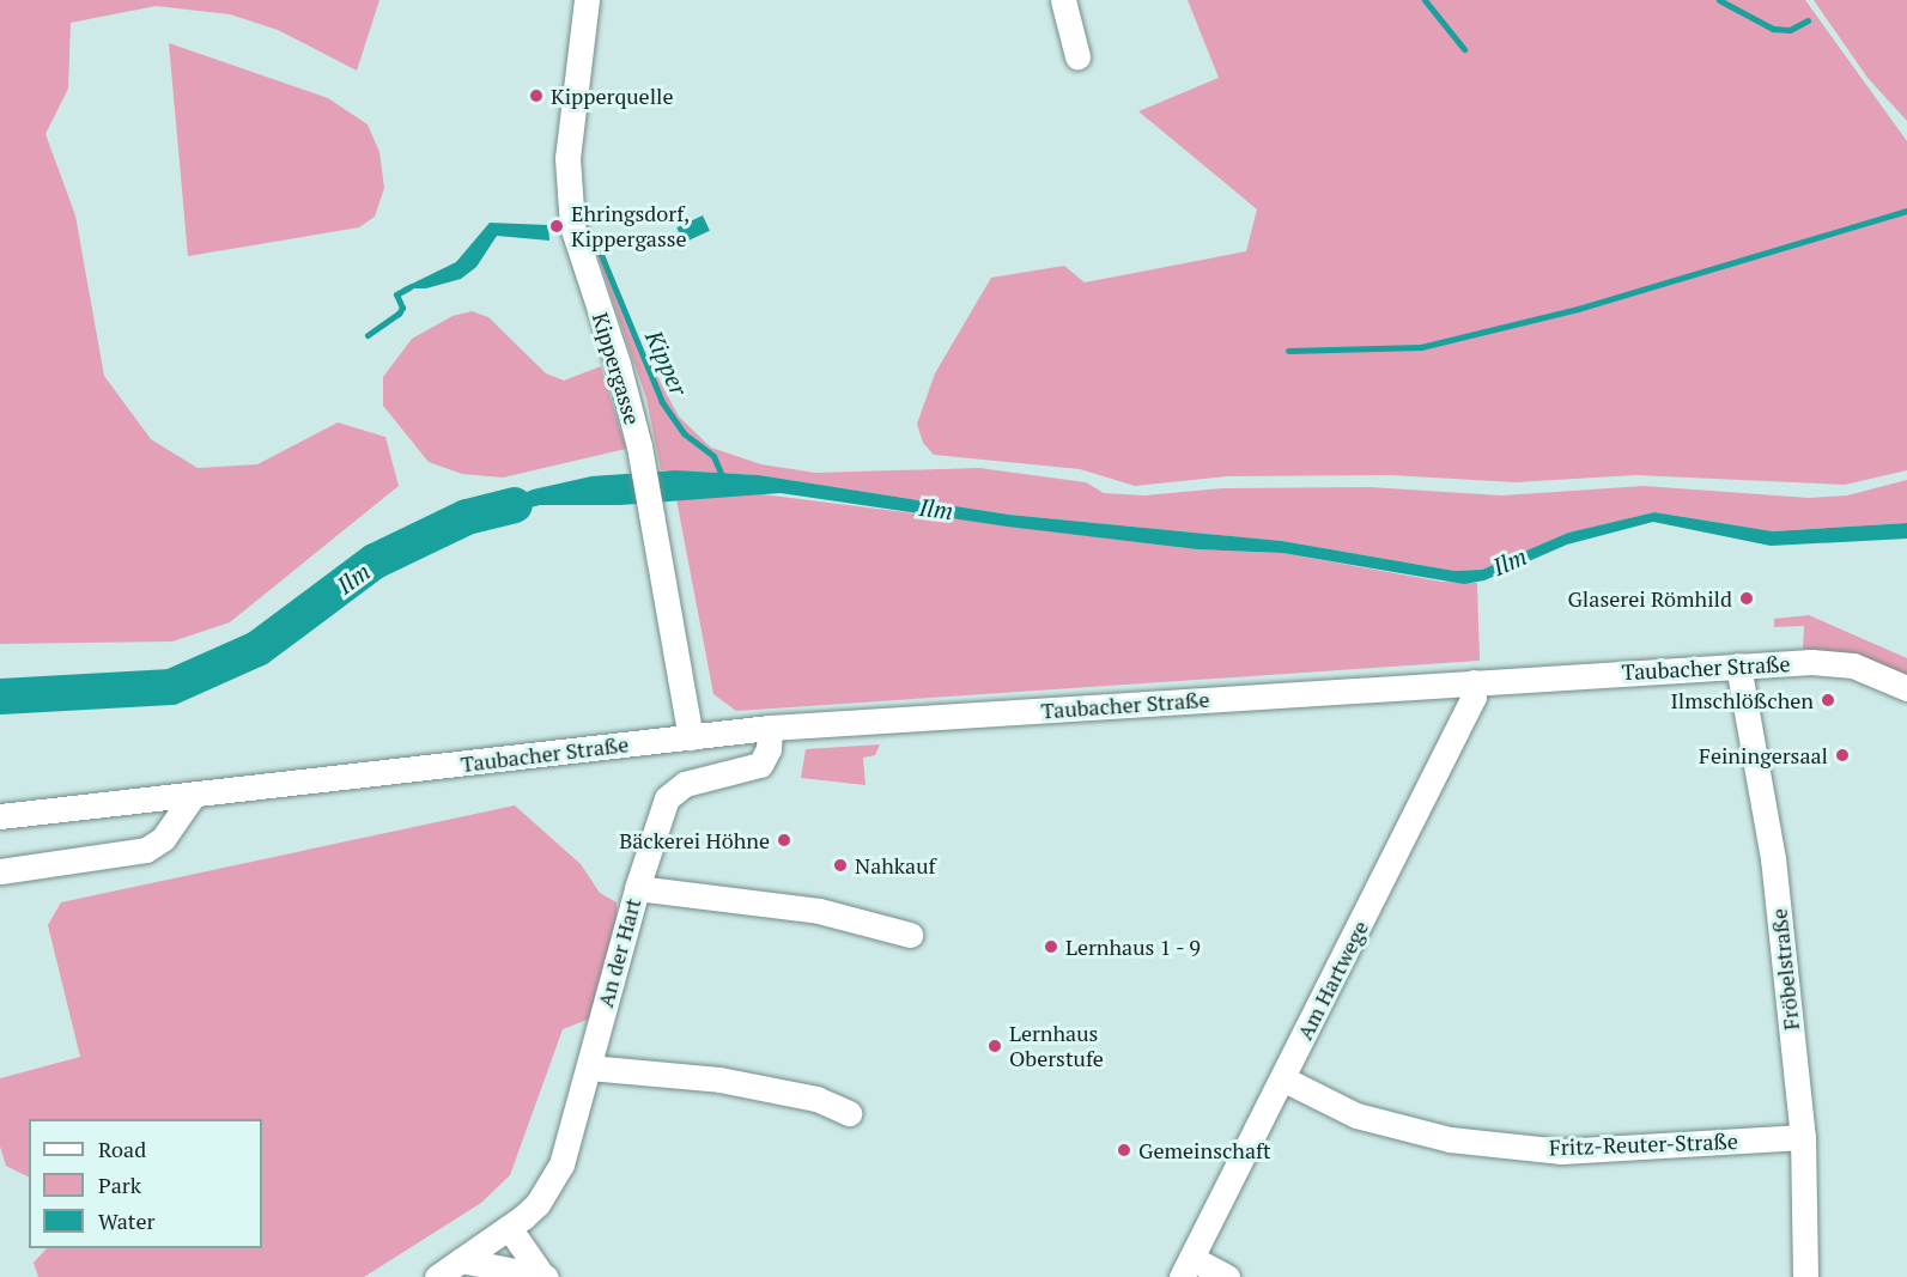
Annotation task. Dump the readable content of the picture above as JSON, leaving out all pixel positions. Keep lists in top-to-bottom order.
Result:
{
  "streets": {
    "street": [
      "Kippergasse",
      "Taubacher Straße",
      "An der Hart",
      "Fröbelstraße",
      "Am Hartwege",
      "Fritz-Reuter-Straße"
    ]
  },
  "crossings": [
    ["Kippergasse", "Taubacher Straße"],
    ["Taubacher Straße", "An der Hart"],
    ["Taubacher Straße", "Fröbelstraße"],
    ["Taubacher Straße", "Am Hartwege"],
    ["Fröbelstraße", "Fritz-Reuter-Straße"],
    ["Am Hartwege", "Fritz-Reuter-Straße"]
  ],
  "water": ["Kipper", "Ilm"],
  "places": [
    "Kipperquelle",
    "Ehringsdorf, Kippergasse",
    "Glaserei Römhild",
    "Ilmschlößchen",
    "Feiningersaal",
    "Bäckerei Höhne",
    "Nahkauf",
    "Lernhaus 1 - 9",
    "Lernhaus Oberstufe",
    "Gemeinschaft"
  ],
  "legend": ["Road", "Park", "Water"]
}
